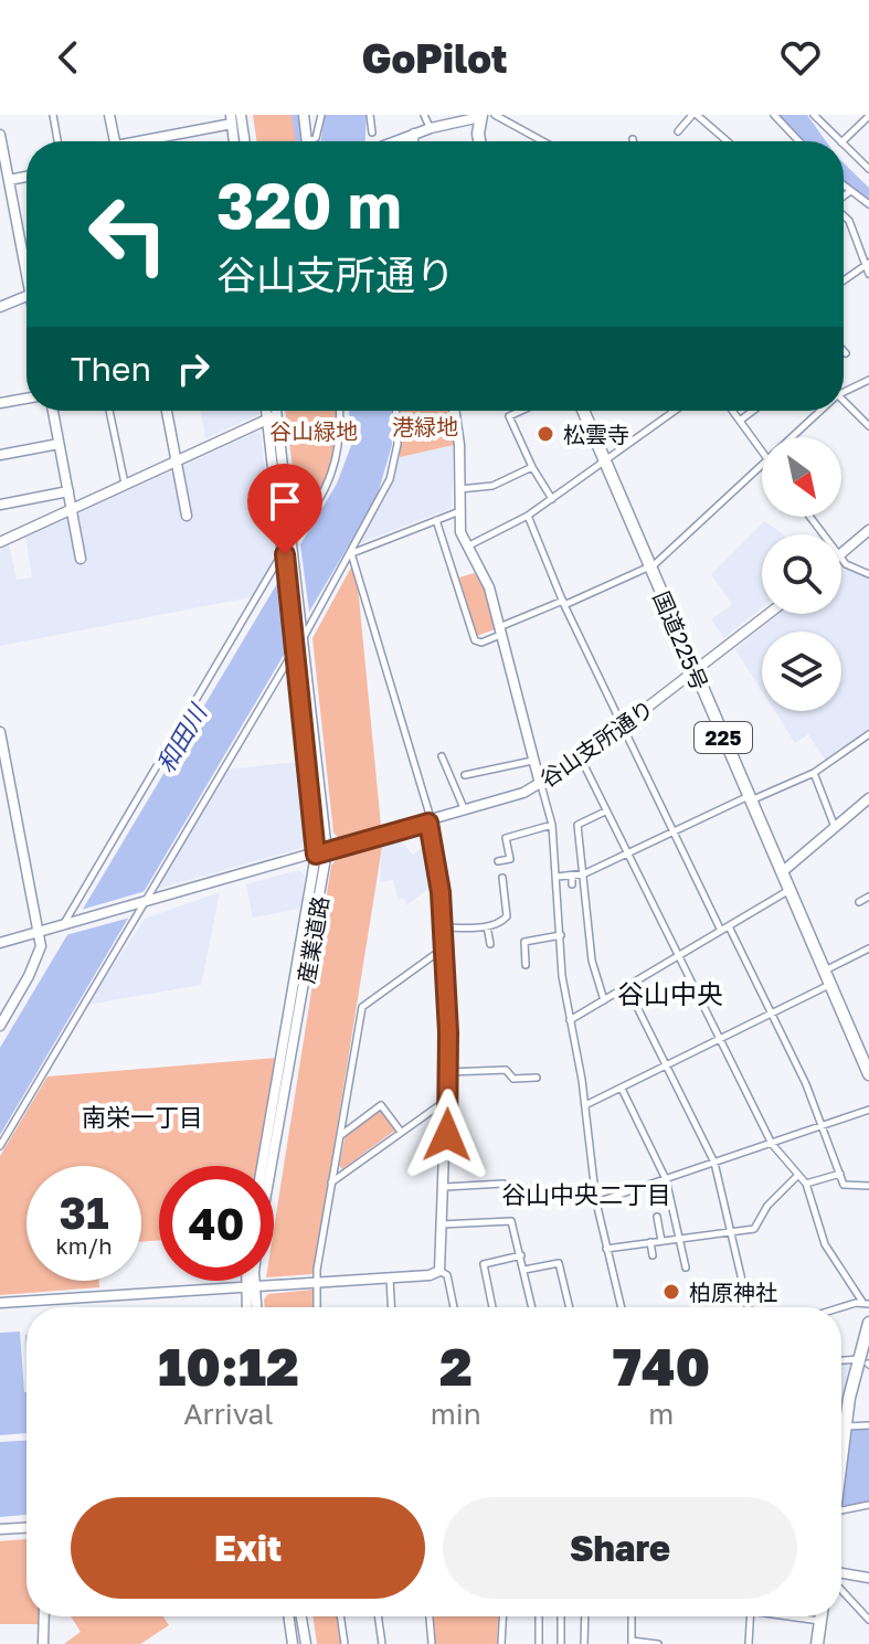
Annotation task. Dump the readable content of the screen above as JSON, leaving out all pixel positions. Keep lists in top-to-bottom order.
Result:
{
  "streets": {
    "highway": ["国道225号", "225"],
    "street": ["谷山支所通り", "産業道路"]
  },
  "crossings": [
    ["国道225号", "谷山支所通り"],
    ["谷山支所通り", "産業道路"]
  ],
  "districts": ["谷山中央", "南栄一丁目", "谷山中央二丁目"],
  "water": ["和田川"],
  "parks": ["港緑地", "谷山緑地"],
  "places": ["松雲寺", "柏原神社"],
  "north": "bottom right",
  "page": {
    "header": "GoPilot",
    "turn": ["320 m", "谷山支所通り"],
    "then": "Then",
    "speed": "31 km/h",
    "limit": "40",
    "eta": [
      "10:12",
      "Arrival",
      "2",
      "min",
      "740",
      "m"
    ],
    "buttons": ["Exit", "Share"]
  }
}
